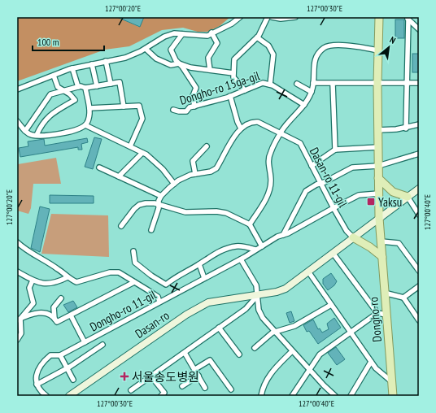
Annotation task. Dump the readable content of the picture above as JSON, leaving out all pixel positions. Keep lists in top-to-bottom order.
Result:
{
  "streets": {
    "main road": ["Dongho-ro", "Dasan-ro"],
    "street": ["Dongho-ro 15ga-gil", "Dasan-ro 11-gil", "Dongho-ro 11-gil"]
  },
  "crossings": [
    ["Dasan-ro 11-gil", "Dongho-ro 11-gil"],
    ["Dasan-ro 11-gil", "Dasan-ro"],
    ["Dongho-ro 11-gil", "Dongho-ro"],
    ["Dongho-ro", "Dasan-ro"]
  ],
  "places": {
    "transit": ["Yaksu"],
    "health": ["서울송도병원"]
  },
  "scale_bar": "100 m",
  "north": "top right",
  "coordinates": ["127°00'20\"E", "127°00'30\"E", "127°00'40\"E"]
}
